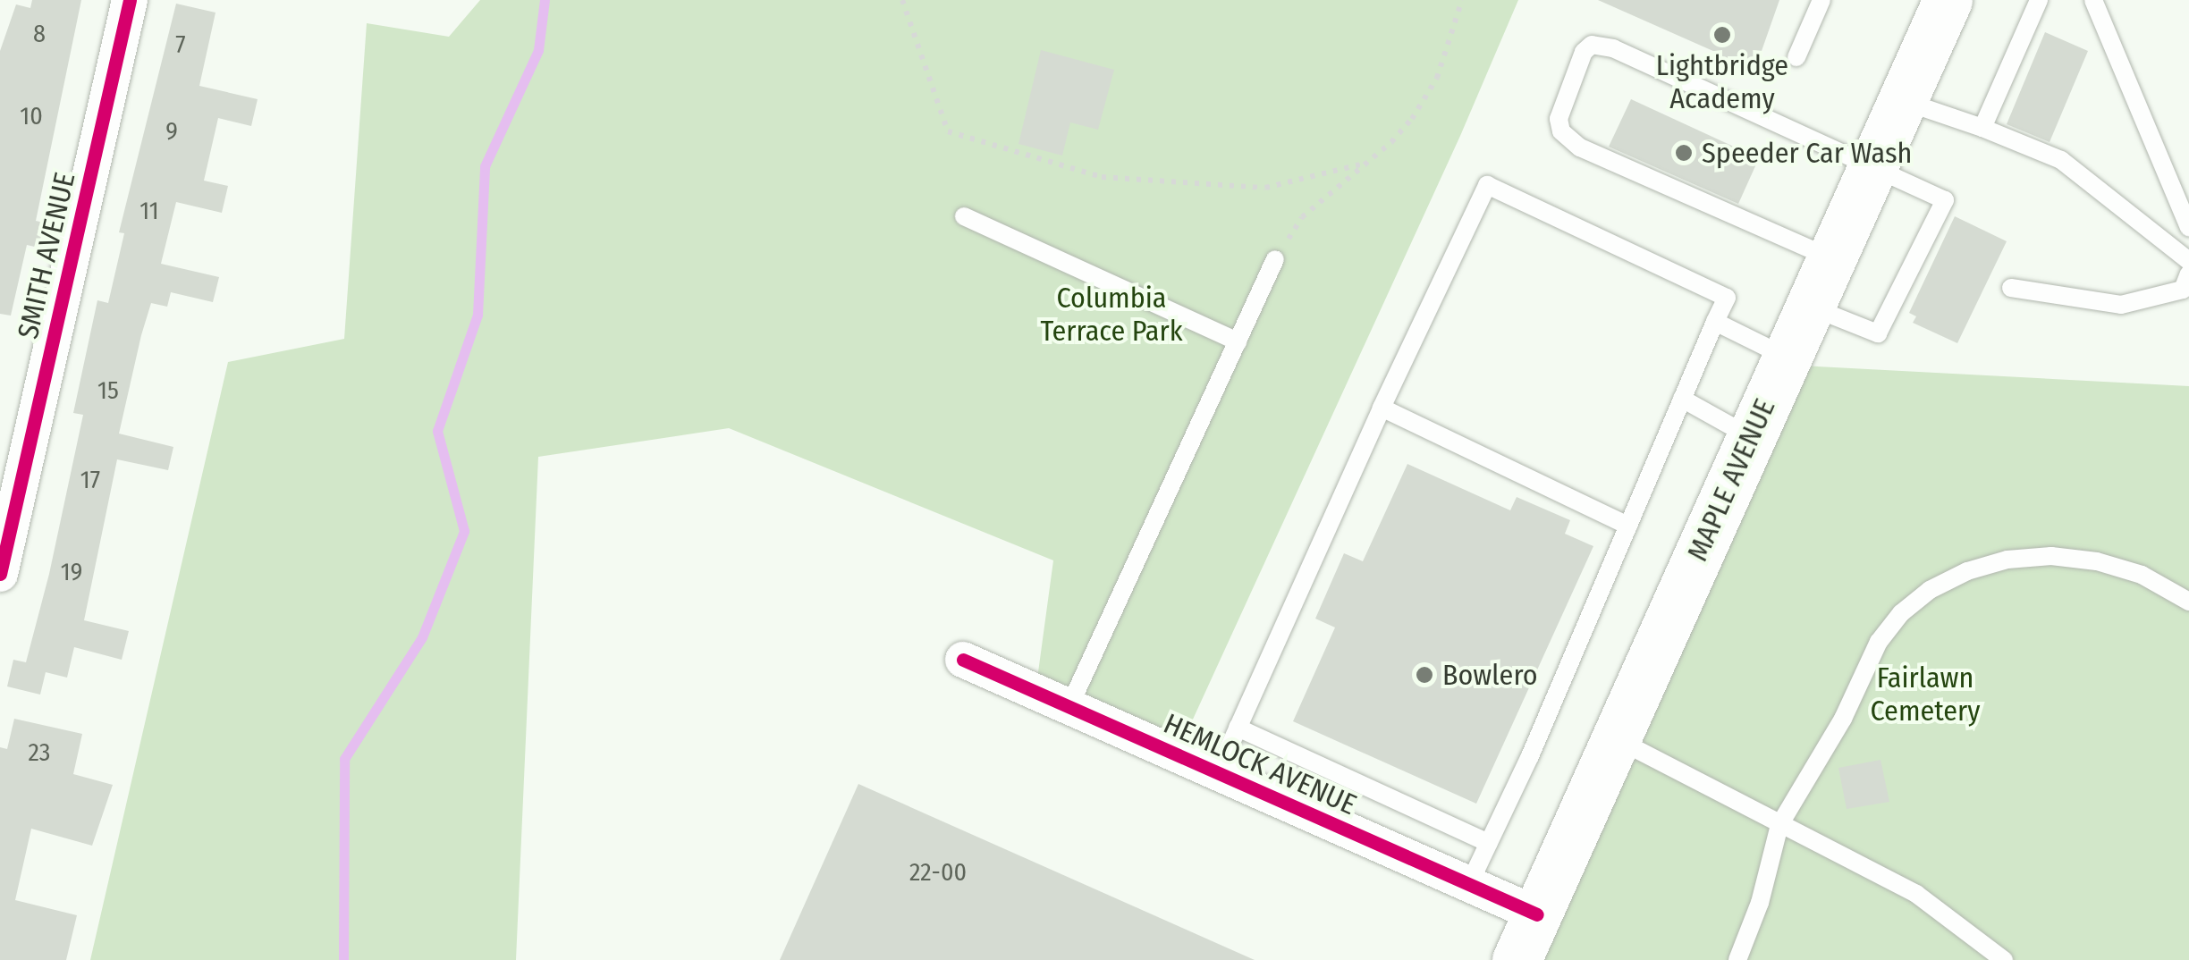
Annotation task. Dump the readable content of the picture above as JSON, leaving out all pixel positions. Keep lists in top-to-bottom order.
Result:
{
  "streets": {
    "main road": ["MAPLE AVENUE"],
    "street": ["SMITH AVENUE", "HEMLOCK AVENUE"]
  },
  "crossings": [
    ["MAPLE AVENUE", "HEMLOCK AVENUE"]
  ],
  "parks": ["Columbia Terrace Park", "Fairlawn Cemetery"],
  "places": ["Lightbridge Academy", "Speeder Car Wash", "Bowlero"],
  "house_numbers": [
    "8",
    "7",
    "10",
    "9",
    "11",
    "15",
    "17",
    "19",
    "23",
    "22-00"
  ]
}
